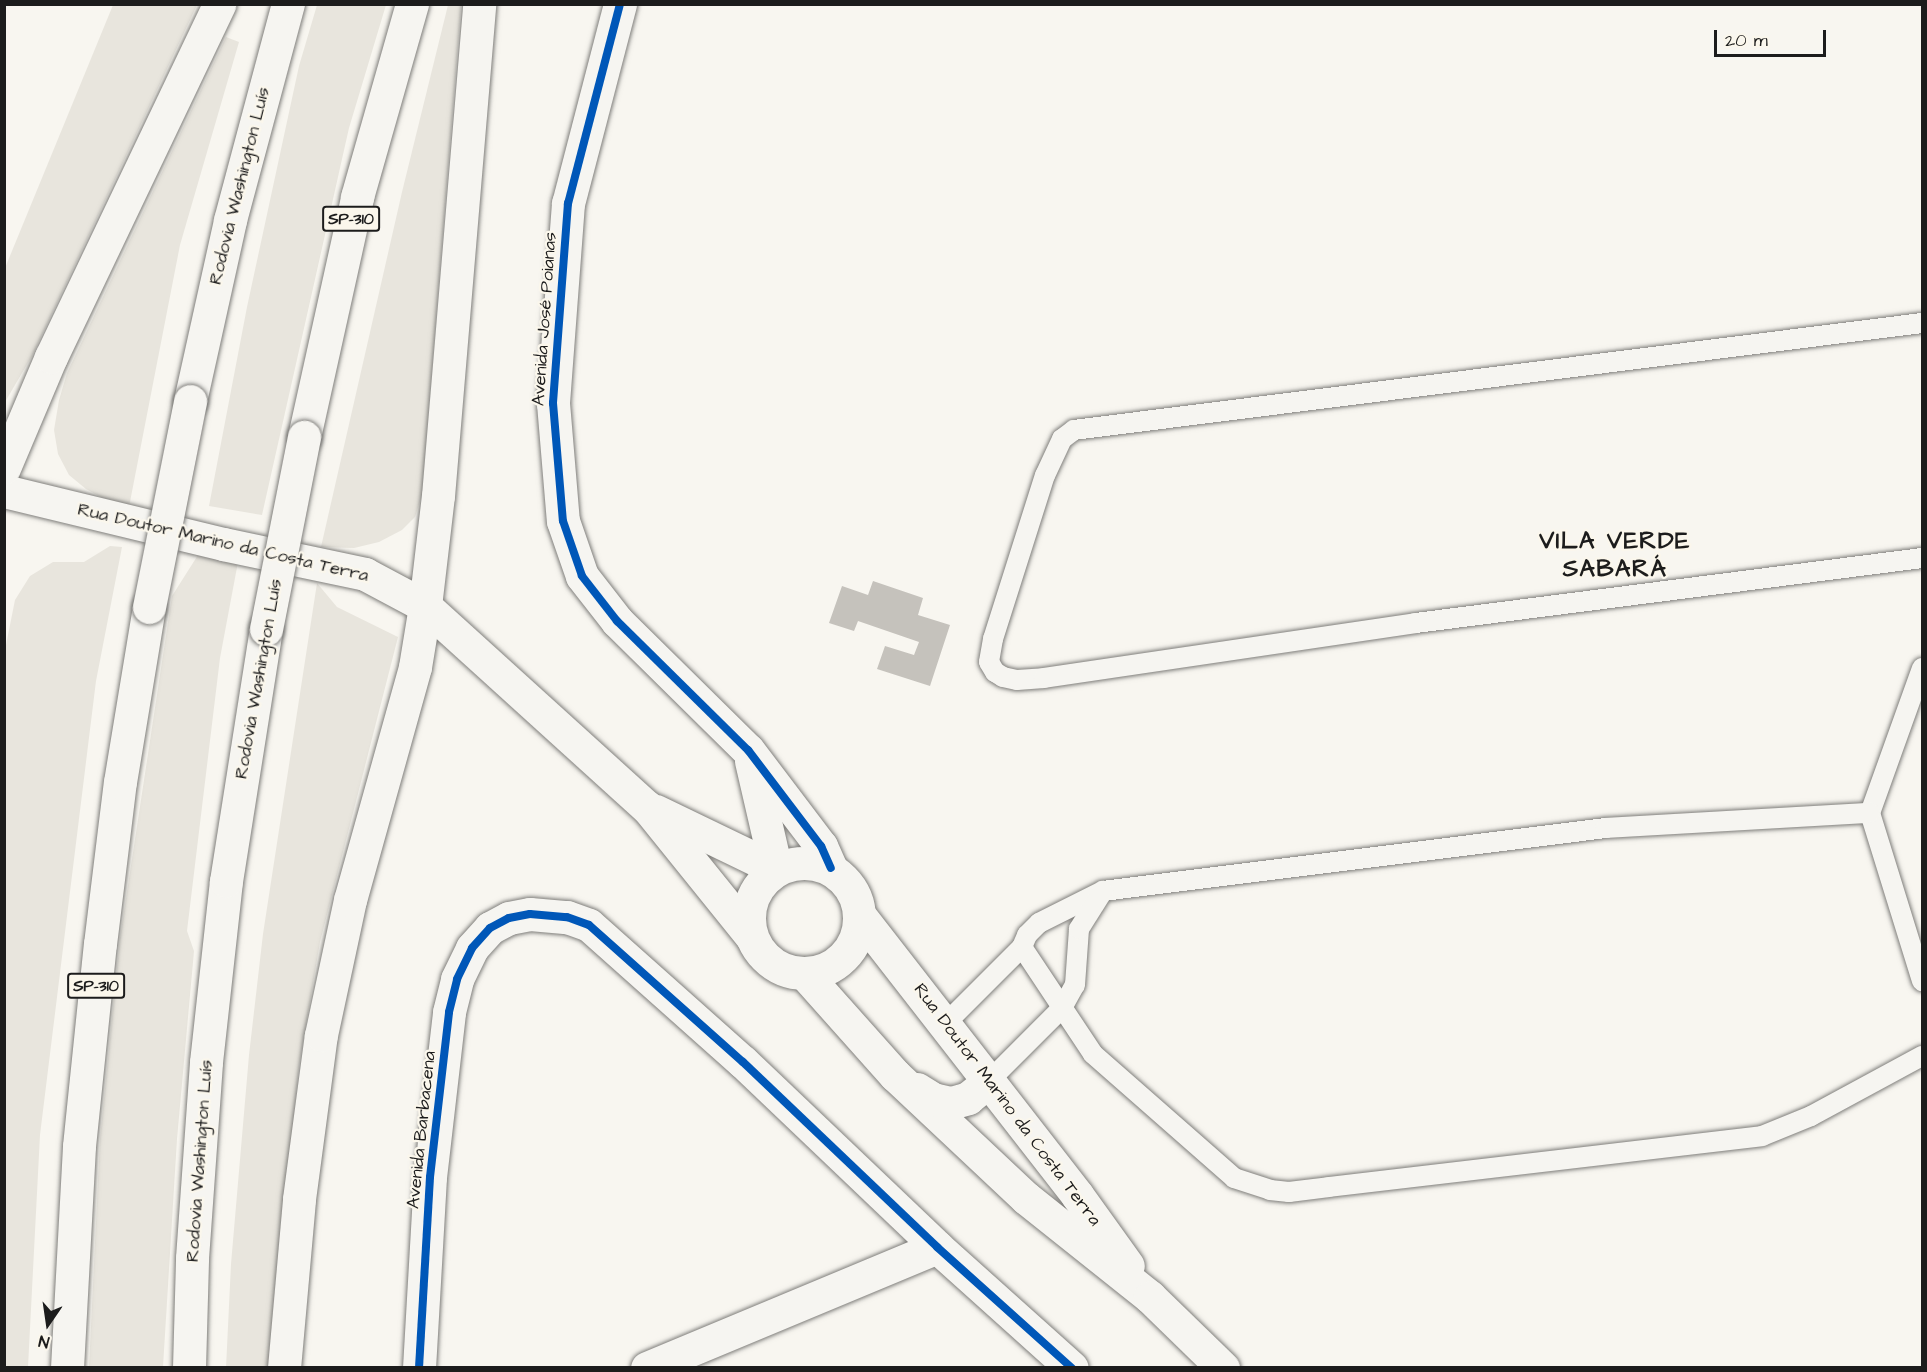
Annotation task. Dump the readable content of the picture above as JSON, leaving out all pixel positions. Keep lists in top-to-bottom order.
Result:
{
  "streets": {
    "main road": [
      "Rodovia Washington Luís",
      "SP-310",
      "Avenida José Poianas",
      "Rua Doutor Marino da Costa Terra",
      "Avenida Barbacena"
    ]
  },
  "crossings": [
    ["Avenida José Poianas", "Rua Doutor Marino da Costa Terra"]
  ],
  "districts": ["VILA VERDE SABARÁ"],
  "scale_bar": "20 m",
  "north": "bottom"
}
